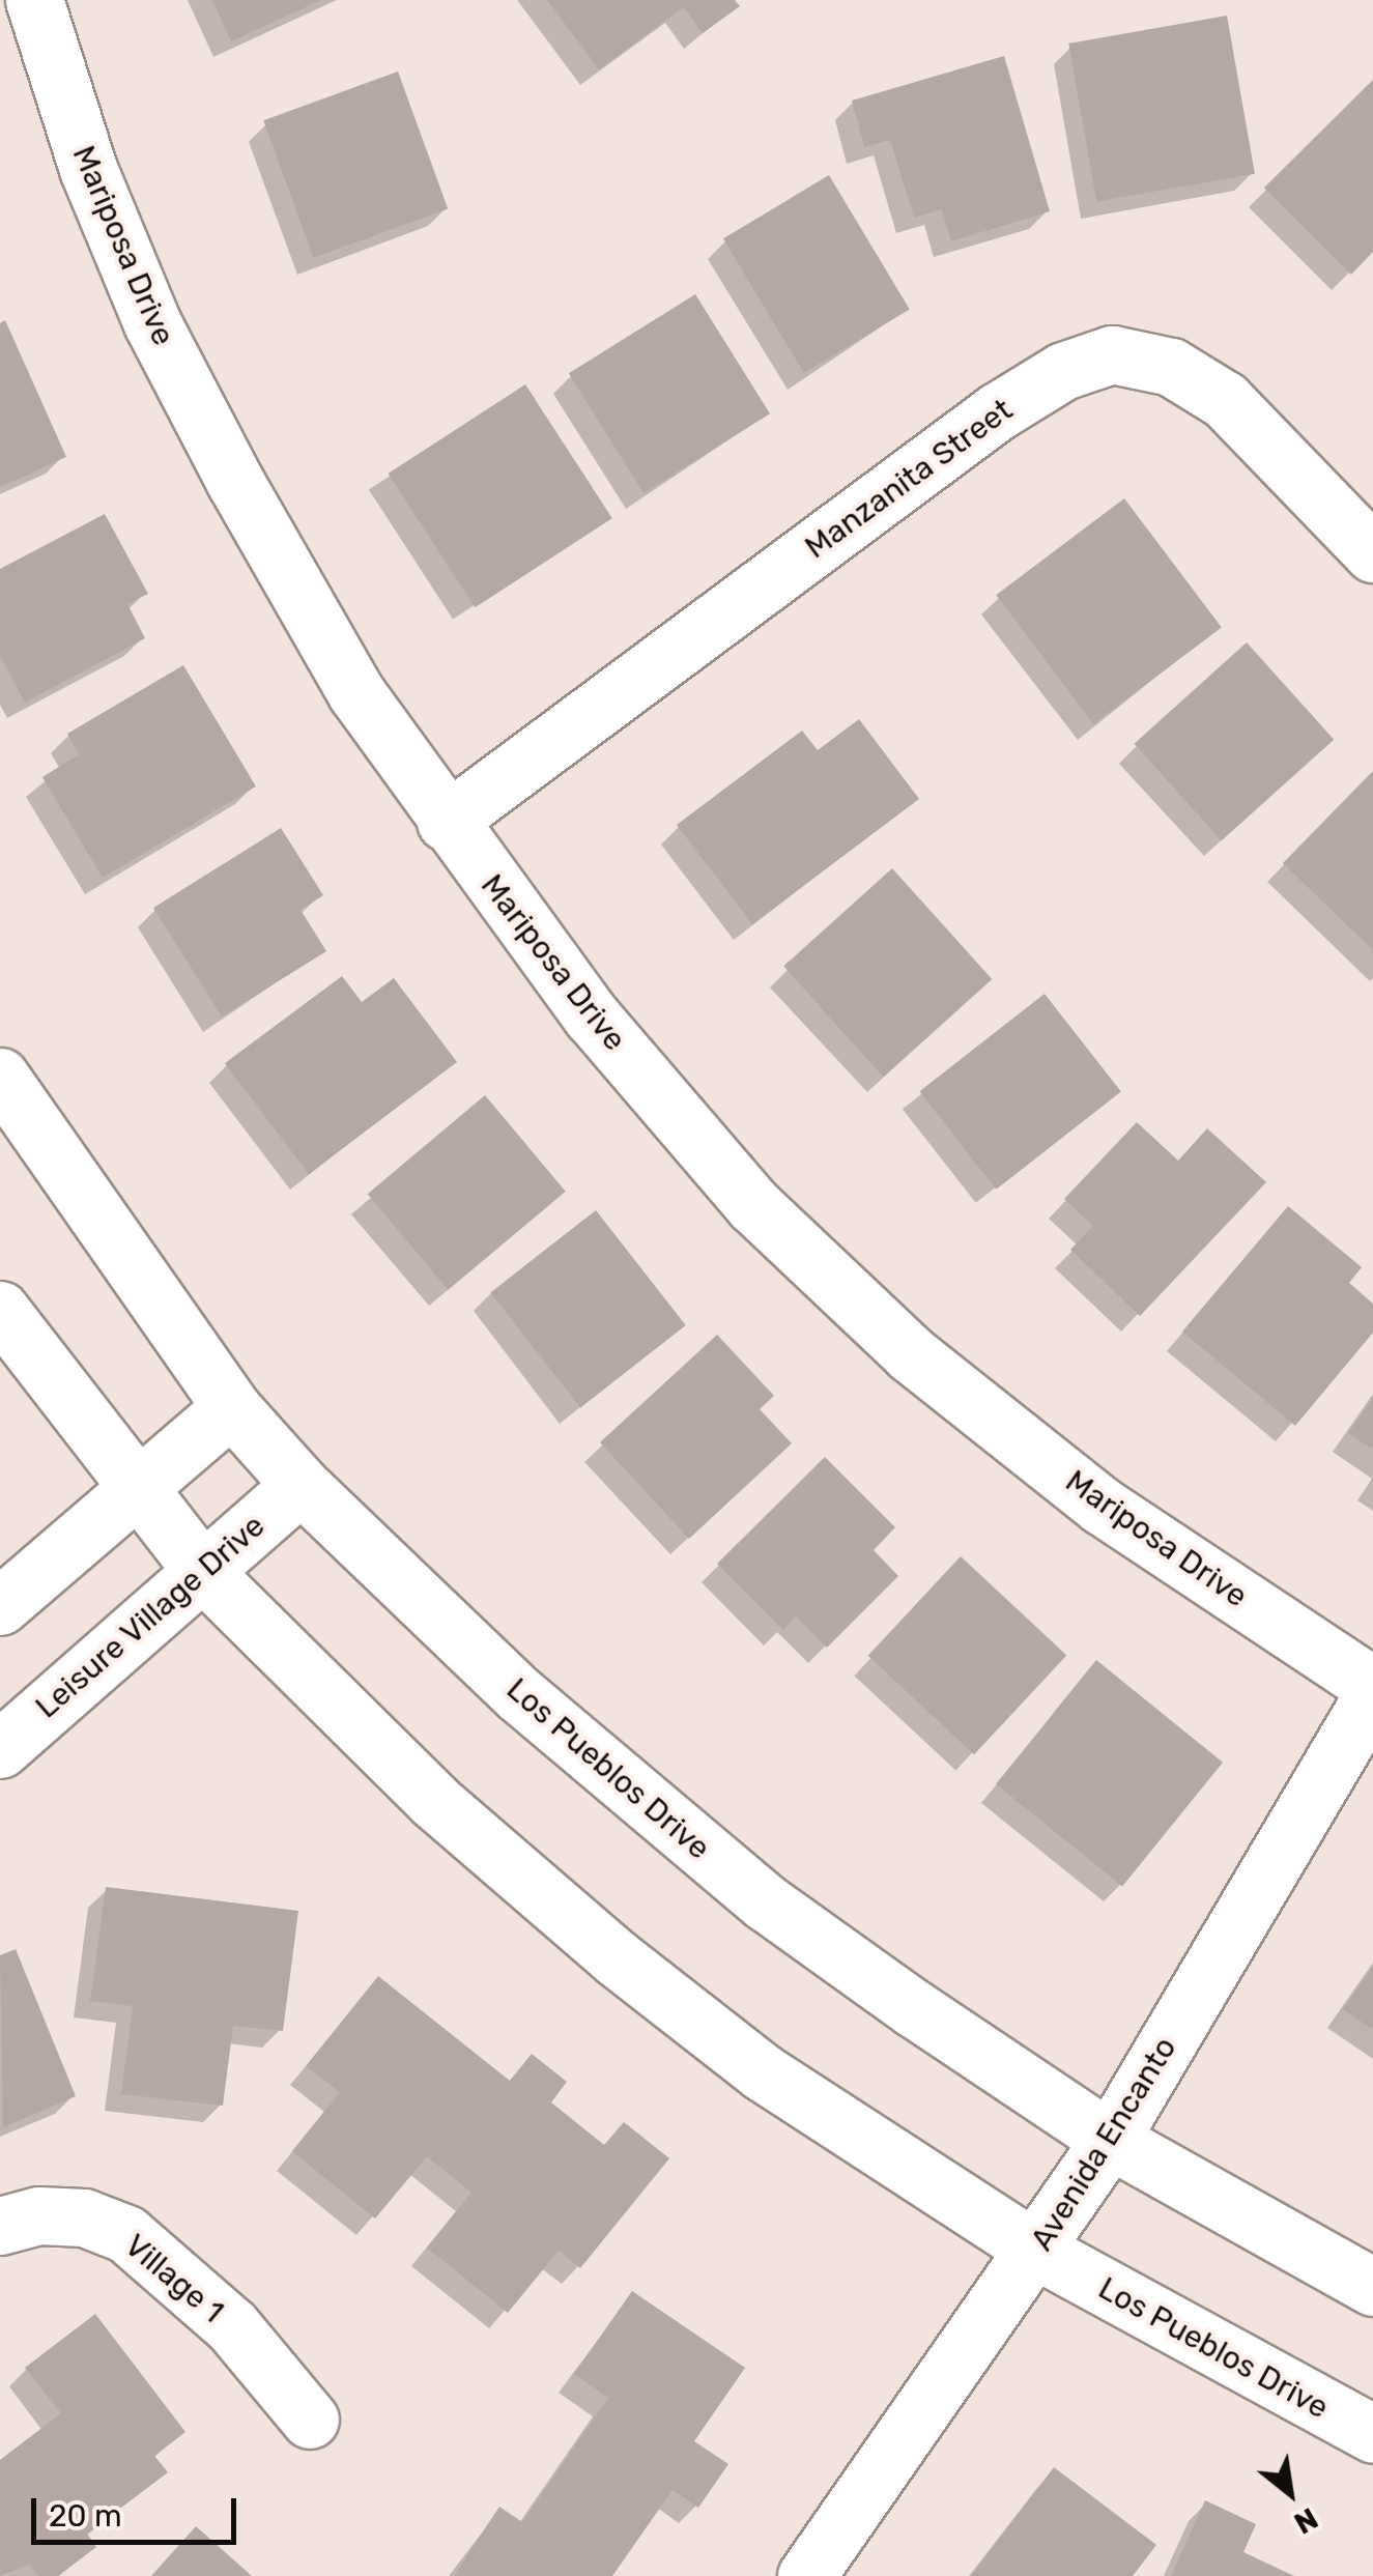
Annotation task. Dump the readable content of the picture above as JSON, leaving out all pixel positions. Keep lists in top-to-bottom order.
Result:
{
  "streets": {
    "street": [
      "Mariposa Drive",
      "Manzanita Street",
      "Leisure Village Drive",
      "Los Pueblos Drive",
      "Avenida Encanto",
      "Village 1"
    ]
  },
  "crossings": [
    ["Mariposa Drive", "Manzanita Street"],
    ["Leisure Village Drive", "Los Pueblos Drive"],
    ["Los Pueblos Drive", "Avenida Encanto"]
  ],
  "scale_bar": "20 m",
  "north": "bottom right"
}
